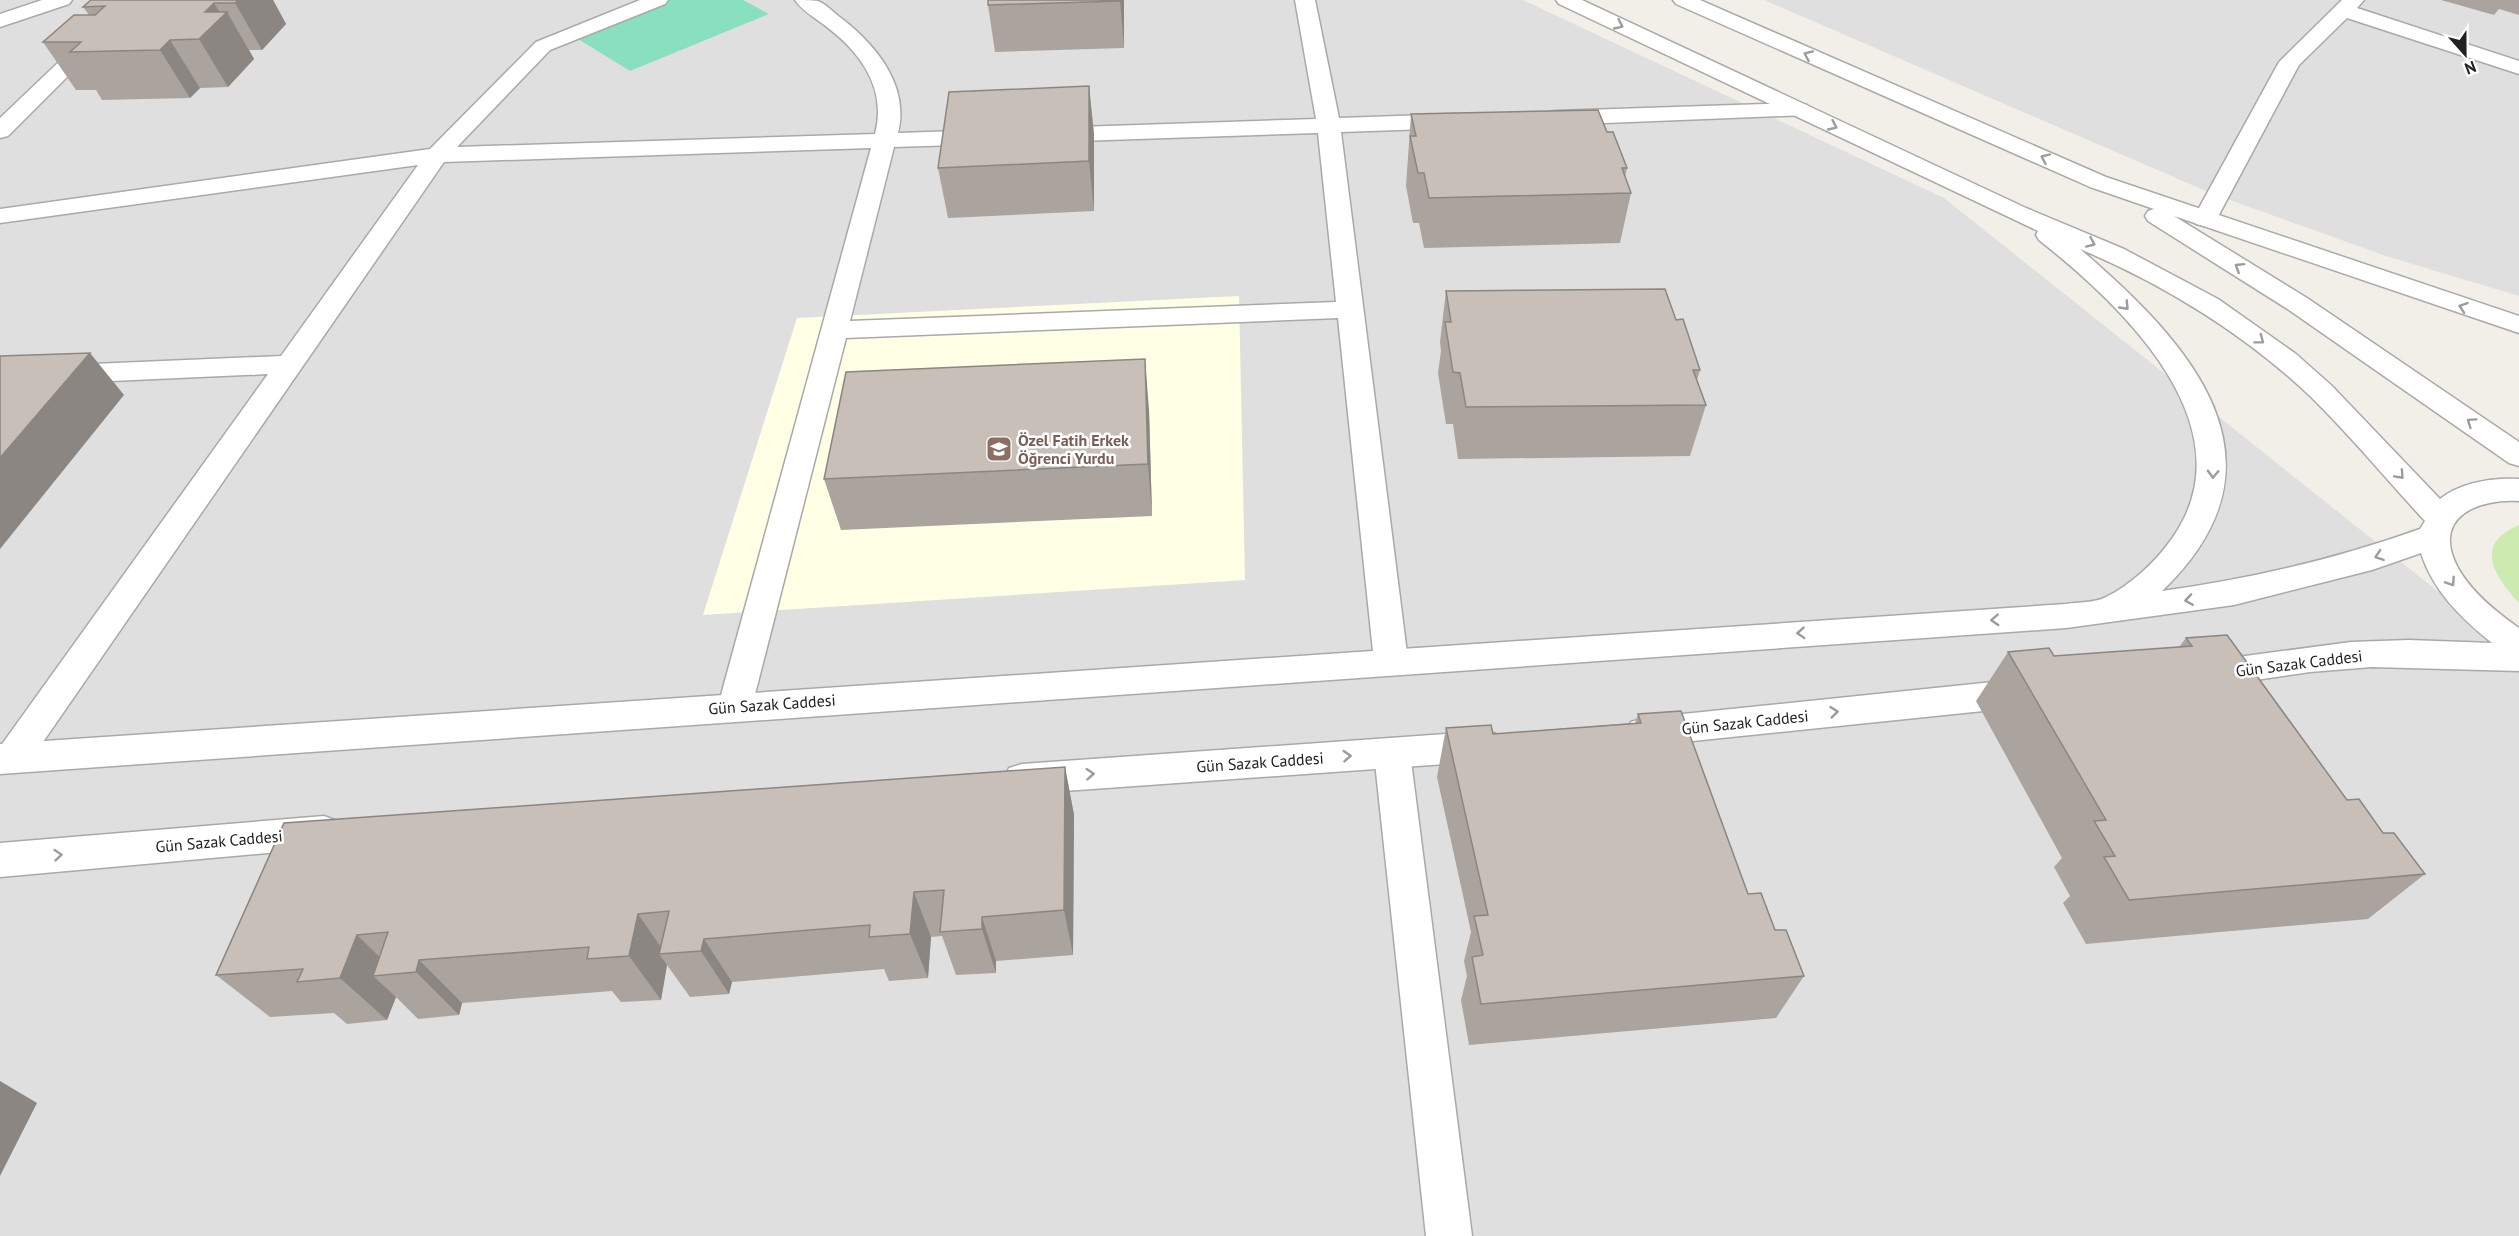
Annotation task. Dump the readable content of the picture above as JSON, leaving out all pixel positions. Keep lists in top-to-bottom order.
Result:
{
  "streets": {
    "street": ["Gün Sazak Caddesi"]
  },
  "places": {
    "school or university": ["Özel Fatih Erkek Öğrenci Yurdu"]
  },
  "north": "bottom"
}
